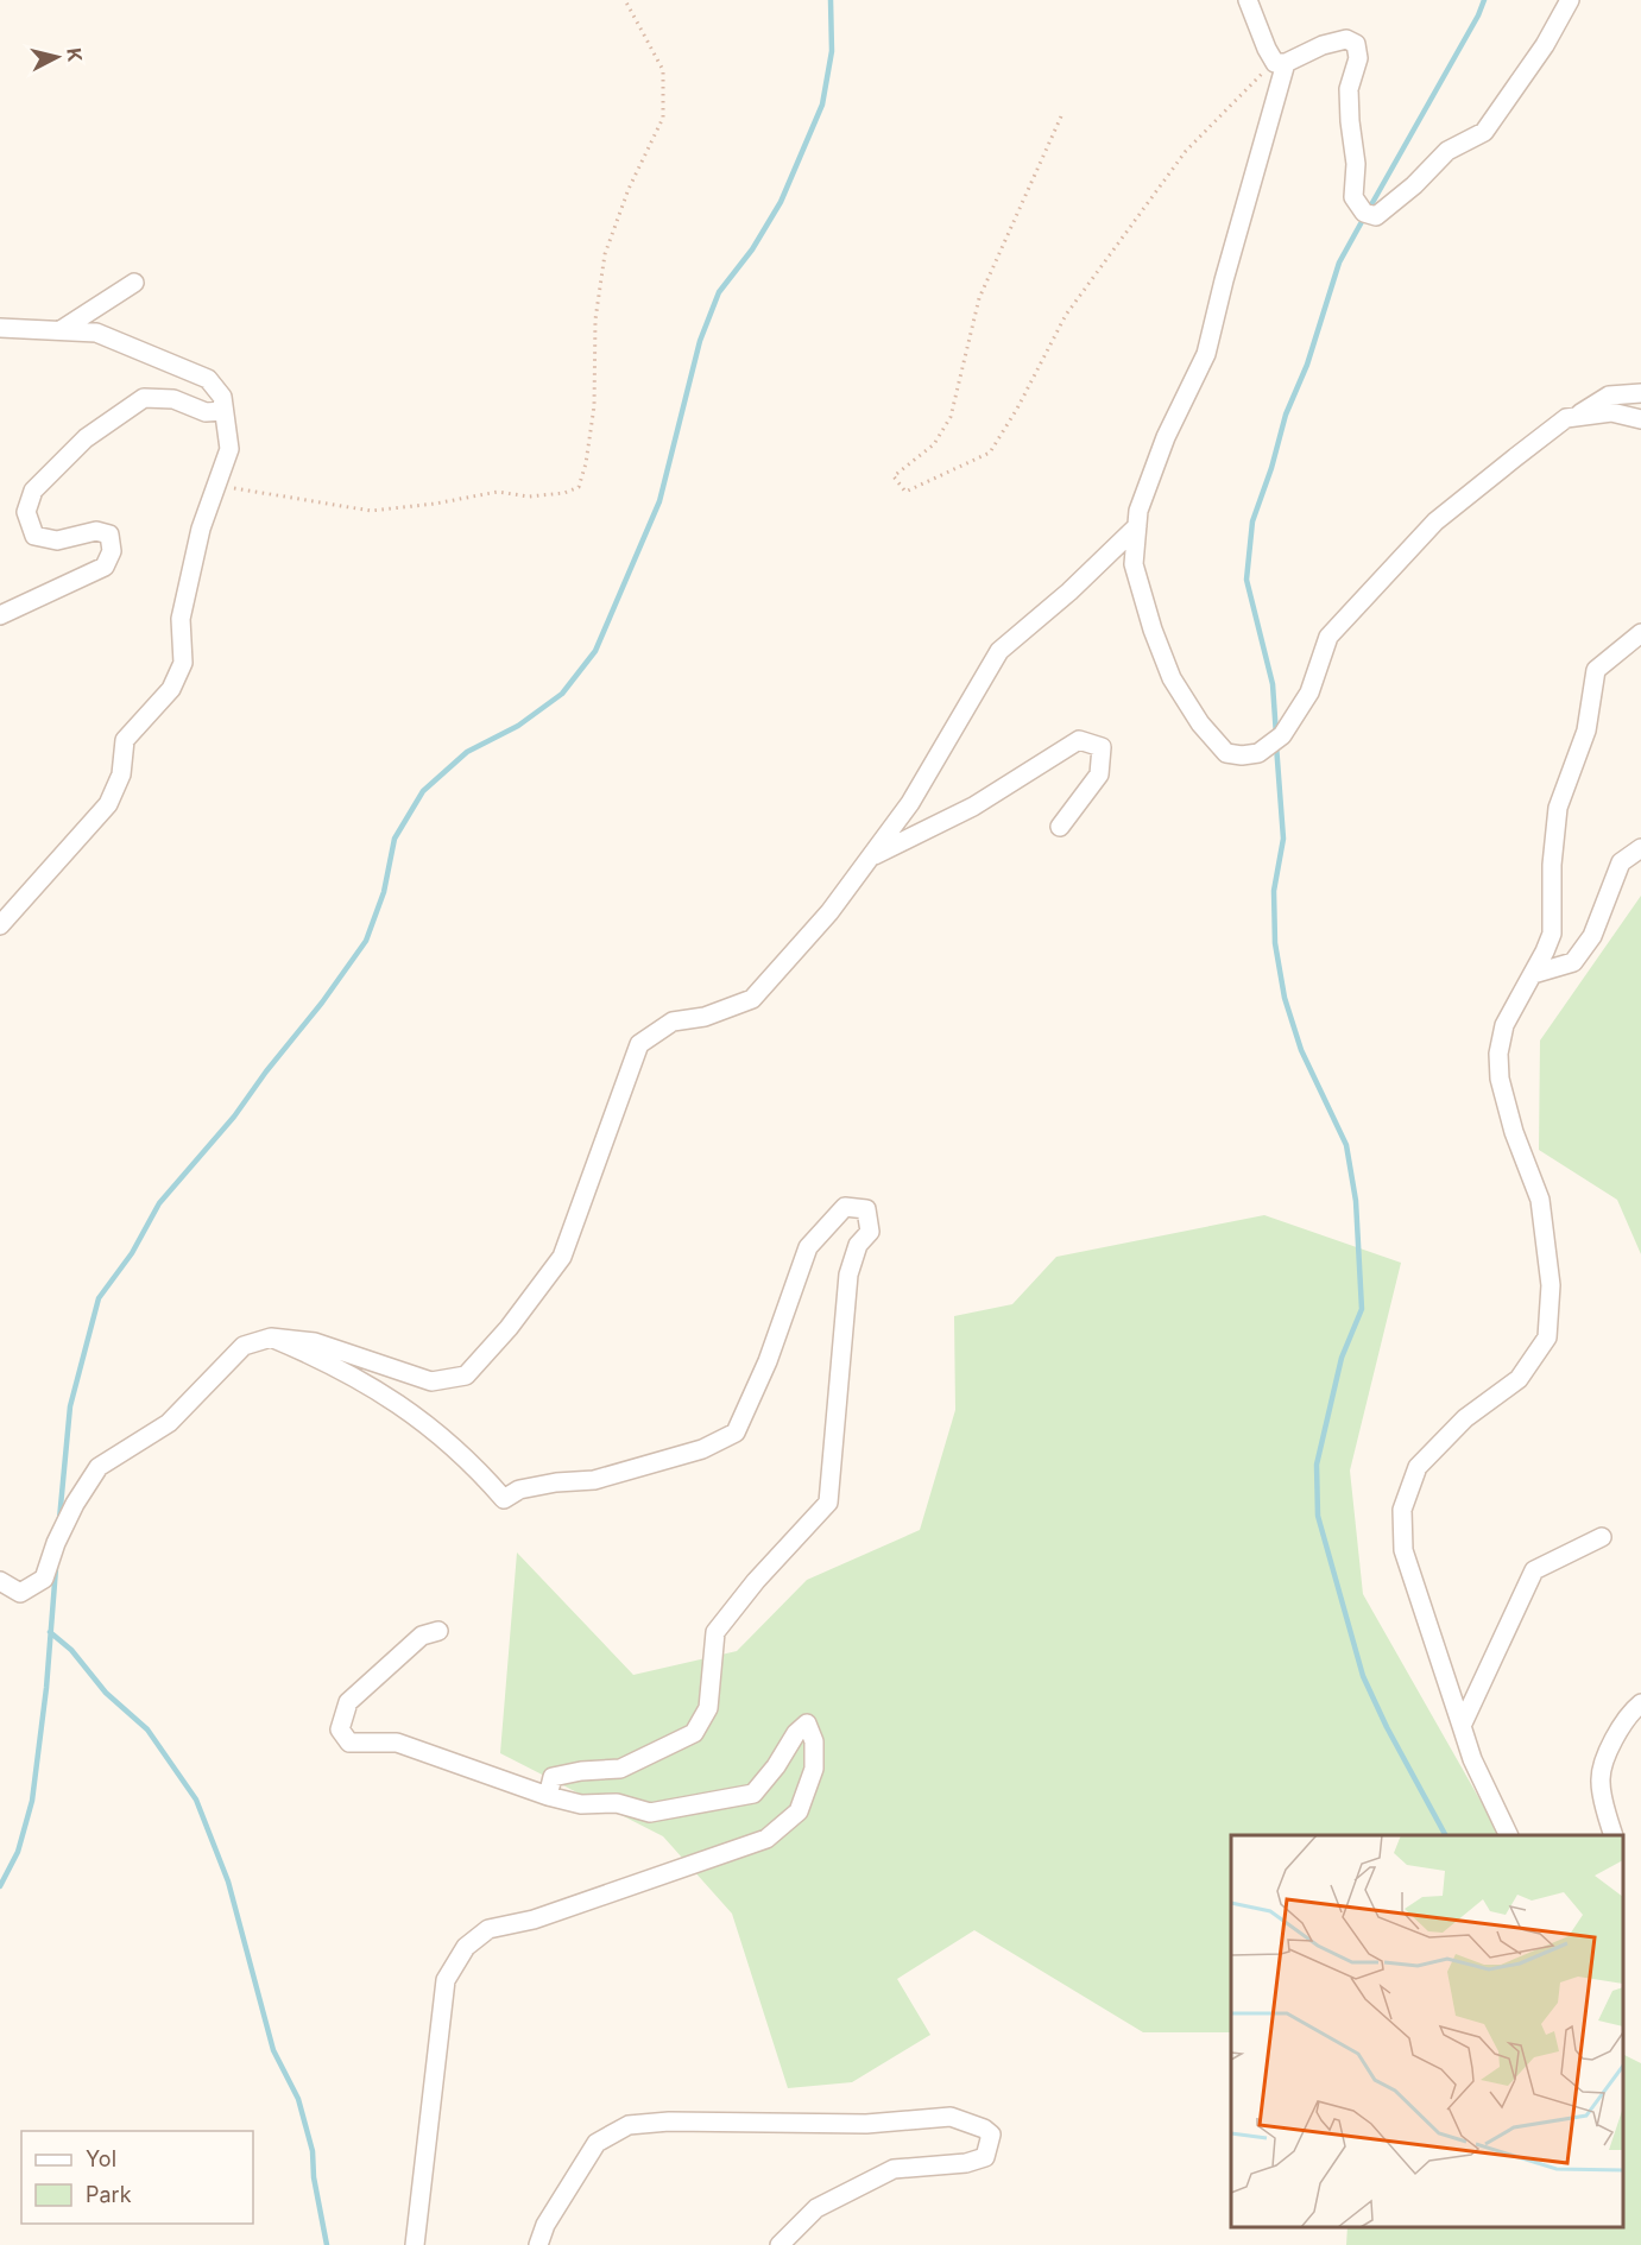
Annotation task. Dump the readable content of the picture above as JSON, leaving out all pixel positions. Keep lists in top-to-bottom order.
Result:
{
  "legend": ["Yol", "Park"],
  "north": "right"
}
